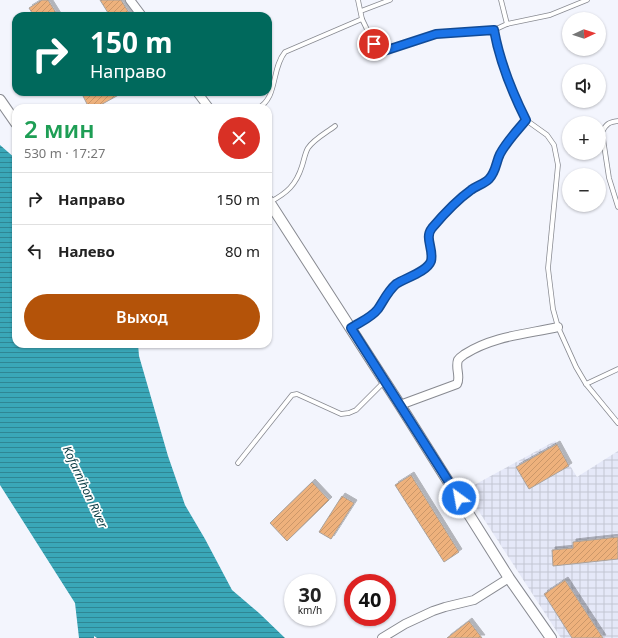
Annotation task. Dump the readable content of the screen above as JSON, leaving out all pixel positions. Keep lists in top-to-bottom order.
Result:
{
  "water": ["Kofarnihon River"],
  "north": "right",
  "page": {
    "map_buttons": ["+", "−"],
    "turn": ["150 m", "Направо"],
    "heading": ["2 мин", "530 m · 17:27"],
    "list": [
      {
        "name": "Направо",
        "value": "150 m"
      },
      {
        "name": "Налево",
        "value": "80 m"
      }
    ],
    "buttons": "Выход",
    "speed": "30 km/h",
    "limit": "40"
  }
}
